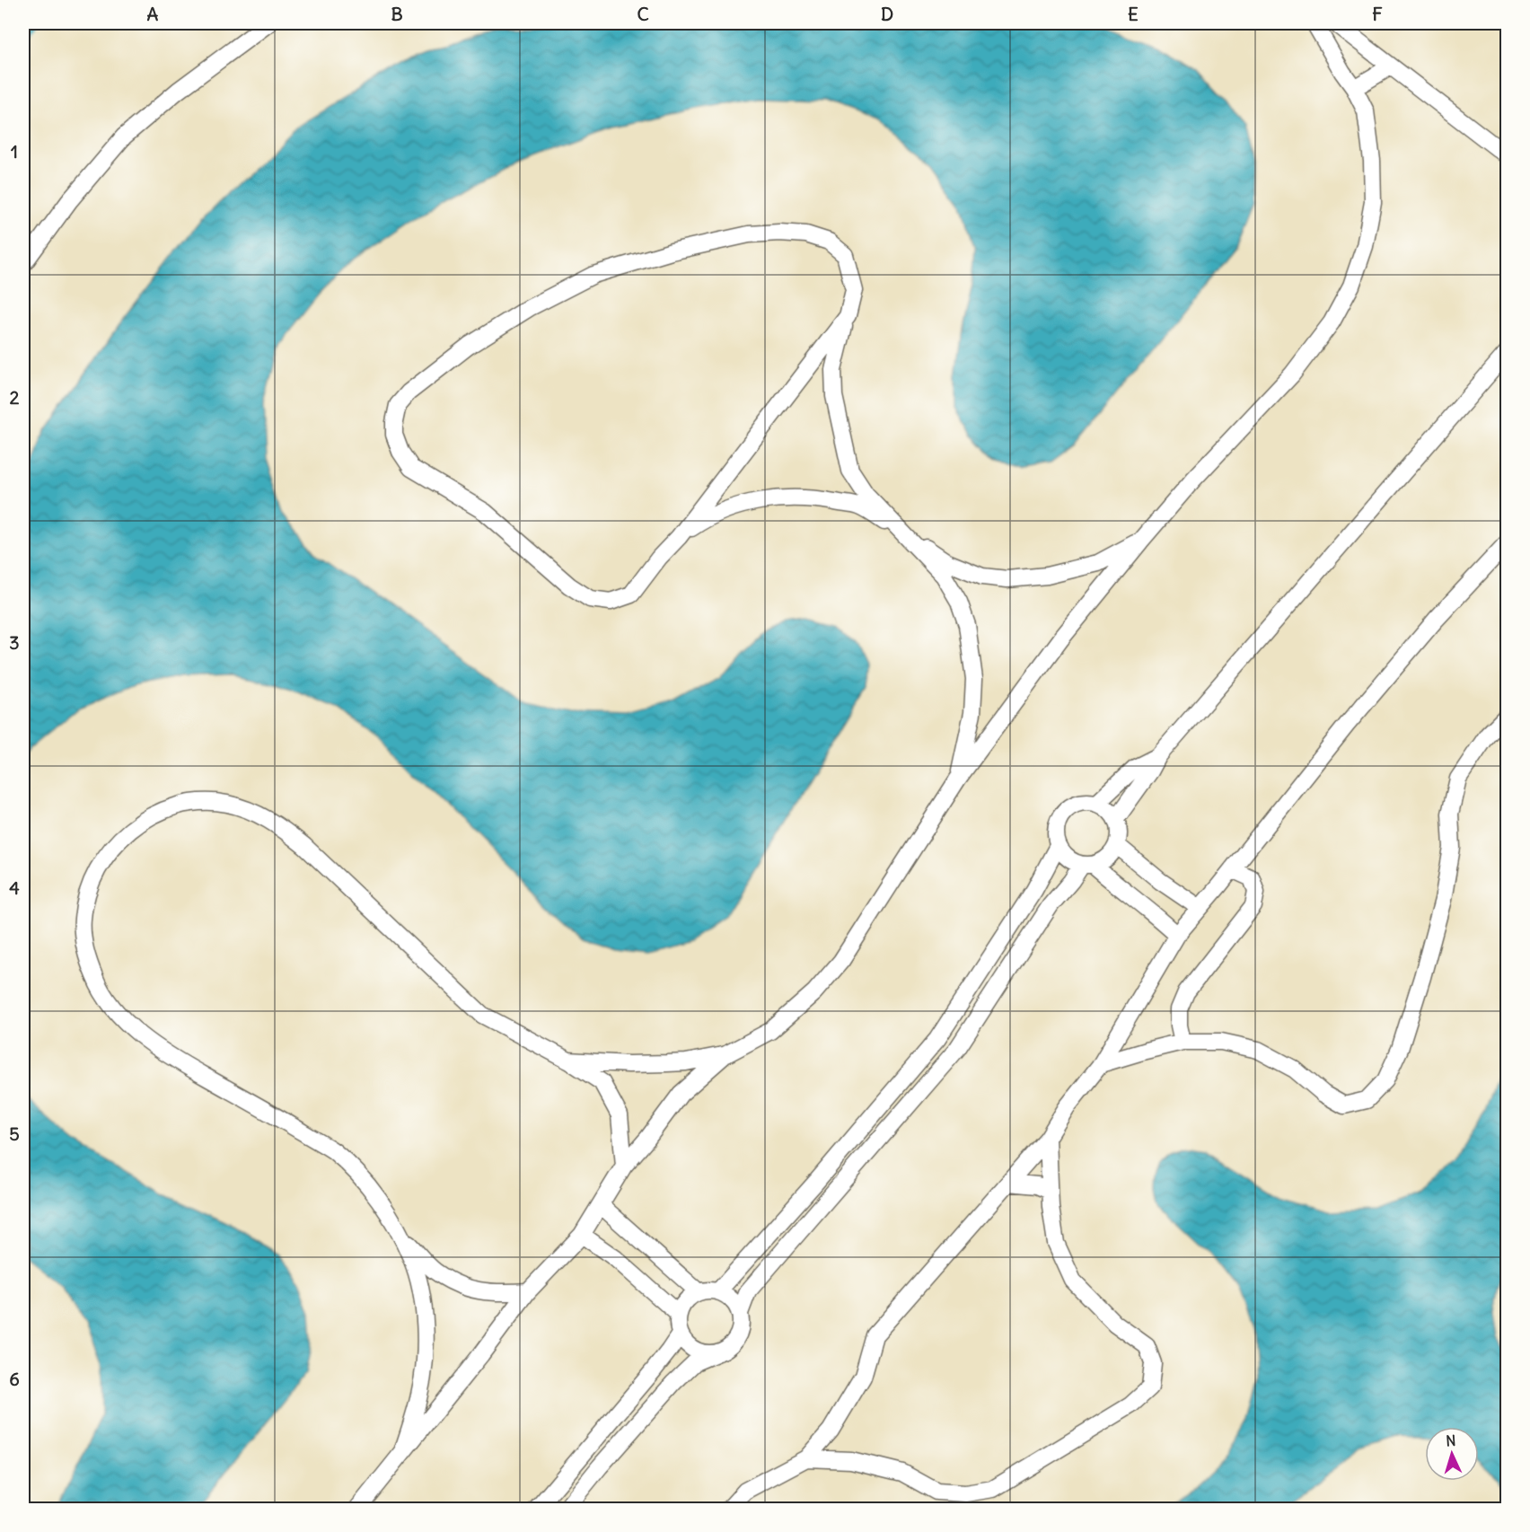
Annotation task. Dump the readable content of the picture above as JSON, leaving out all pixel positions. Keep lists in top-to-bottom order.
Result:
{
  "north": "top",
  "grid": {
    "columns": [
      "A",
      "B",
      "C",
      "D",
      "E",
      "F"
    ],
    "rows": [
      "1",
      "2",
      "3",
      "4",
      "5",
      "6"
    ]
  }
}
